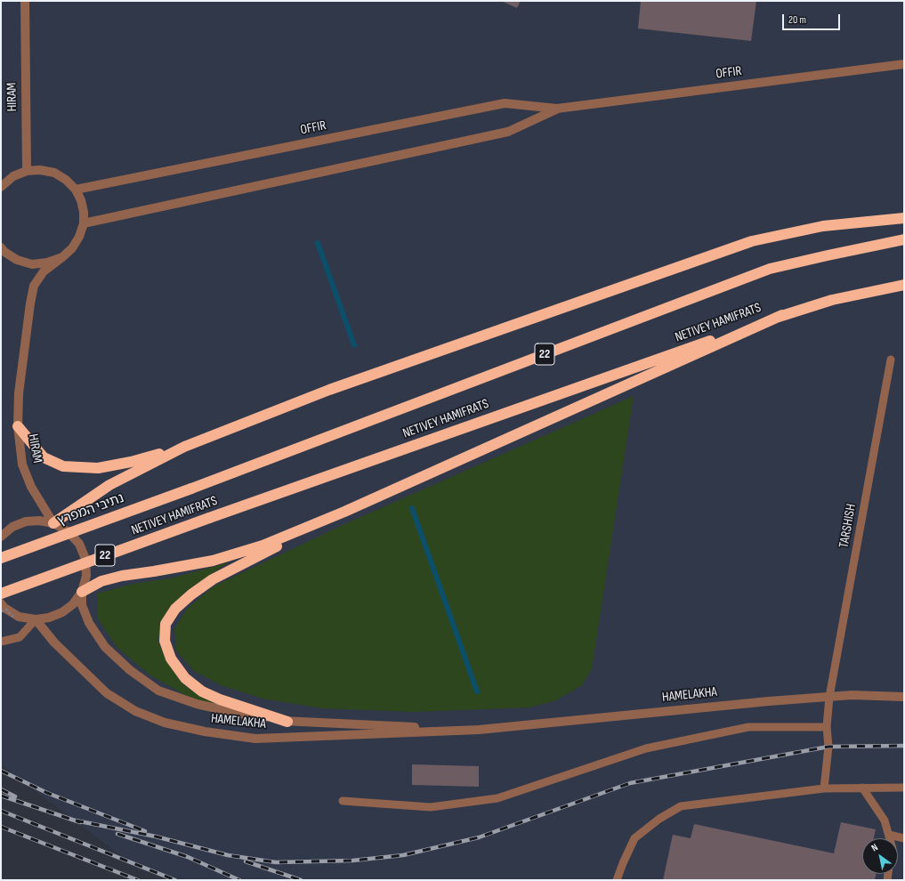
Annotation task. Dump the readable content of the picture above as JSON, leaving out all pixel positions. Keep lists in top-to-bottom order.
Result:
{
  "streets": {
    "highway": ["NETIVEY HAMIFRATS", "22", "נתיבי המפרץ"],
    "street": ["OFFIR", "HIRAM", "HAMELAKHA"],
    "lane": ["TARSHISH"]
  },
  "crossings": [
    ["OFFIR", "HIRAM"],
    ["NETIVEY HAMIFRATS", "נתיבי המפרץ"],
    ["TARSHISH", "HAMELAKHA"]
  ],
  "scale_bar": "20 m",
  "north": "top left"
}
